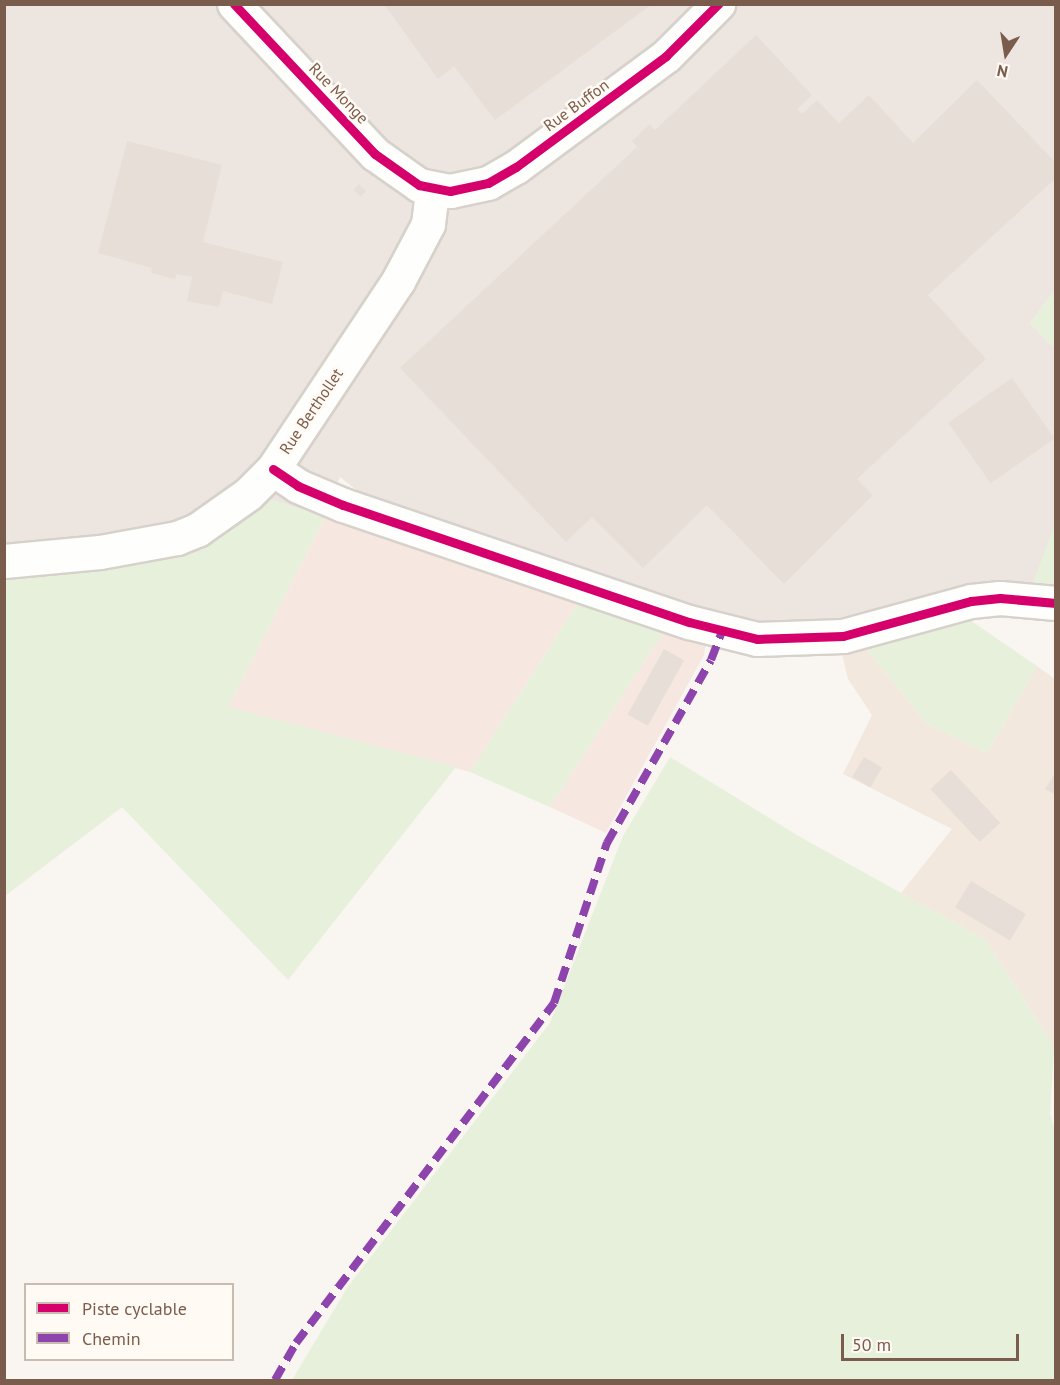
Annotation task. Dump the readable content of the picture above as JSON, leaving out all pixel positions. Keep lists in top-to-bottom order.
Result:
{
  "streets": {
    "street": ["Rue Monge", "Rue Buffon", "Rue Berthollet"]
  },
  "crossings": [
    ["Rue Monge", "Rue Buffon"],
    ["Rue Monge", "Rue Berthollet"],
    ["Rue Buffon", "Rue Berthollet"]
  ],
  "legend": ["Piste cyclable", "Chemin"],
  "scale_bar": "50 m",
  "north": "bottom"
}
